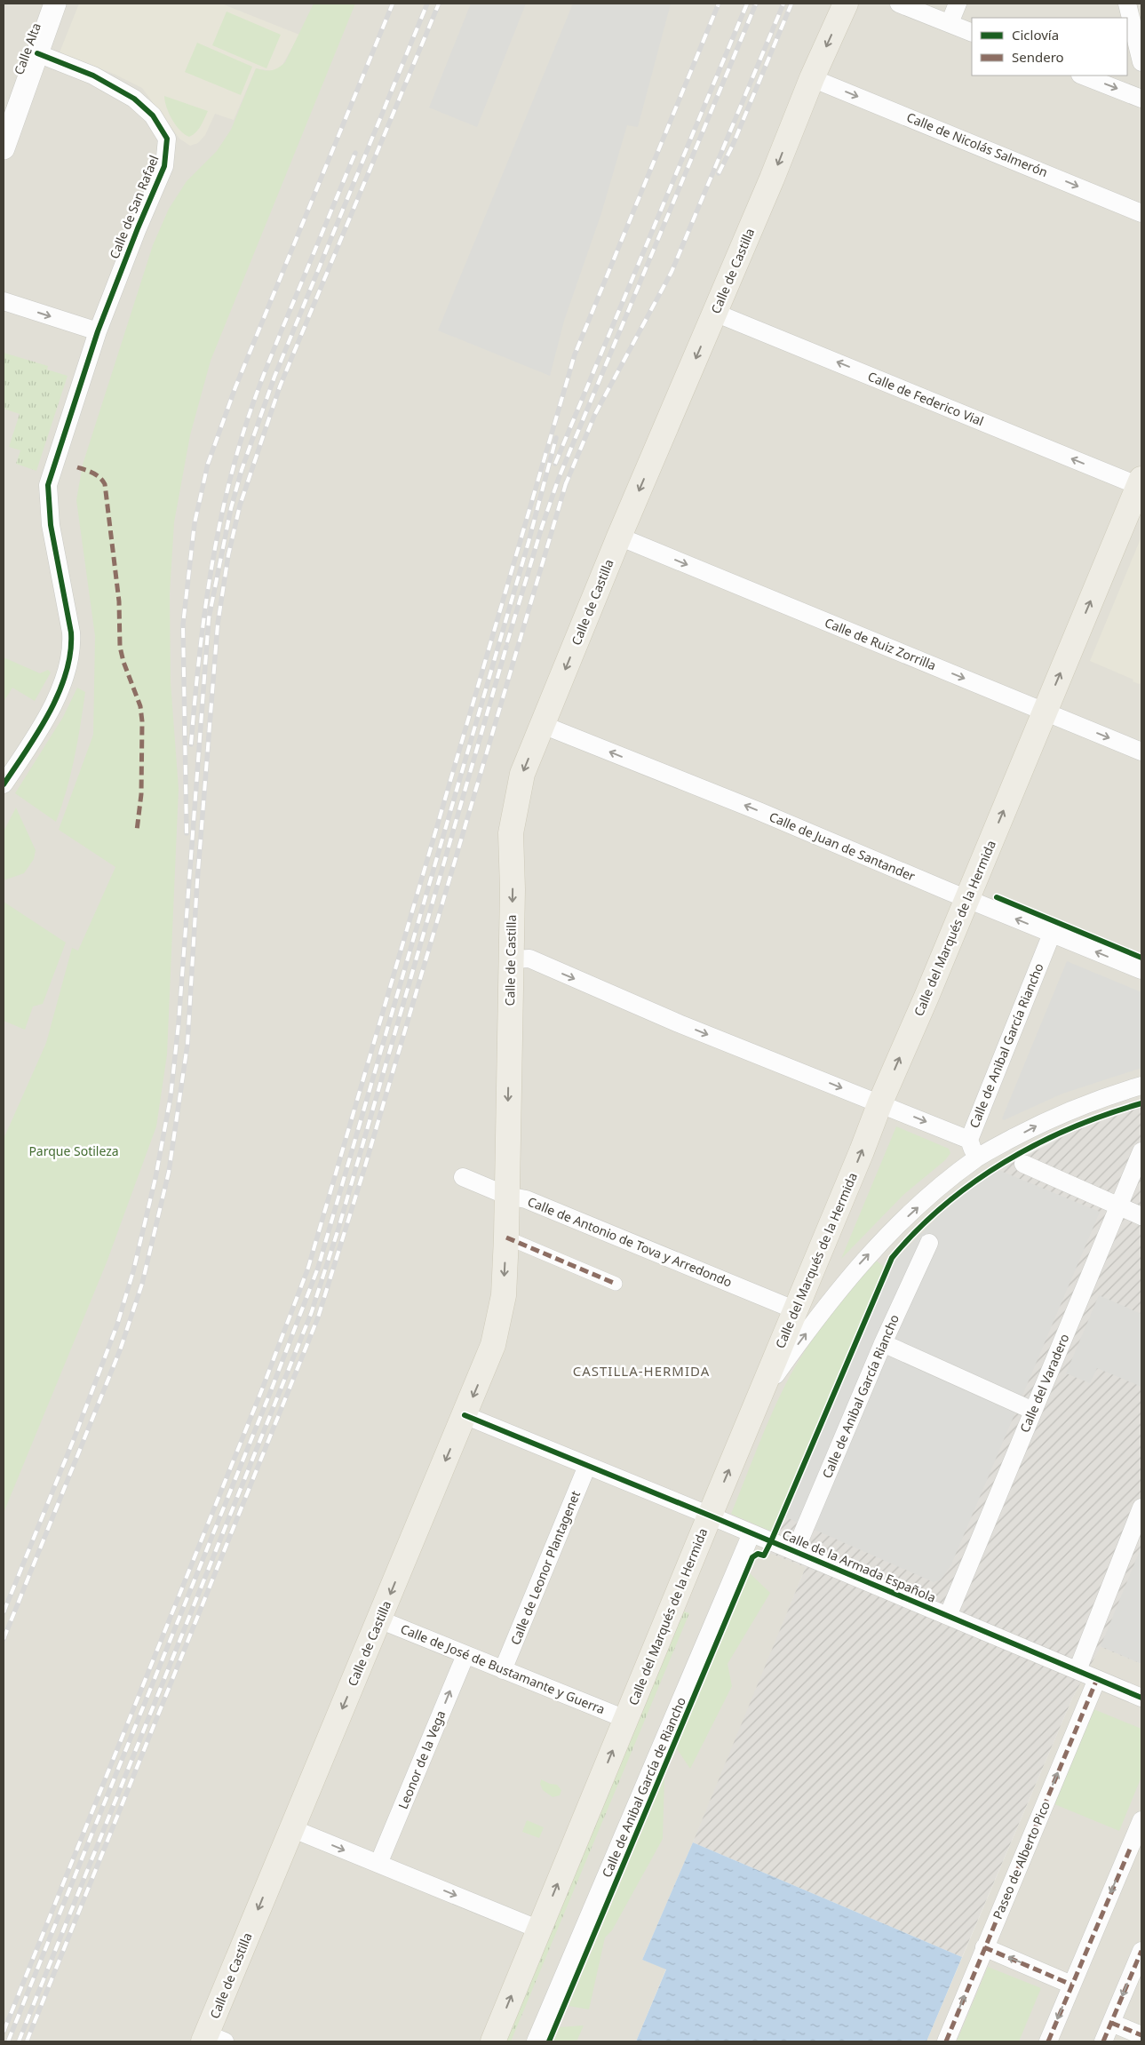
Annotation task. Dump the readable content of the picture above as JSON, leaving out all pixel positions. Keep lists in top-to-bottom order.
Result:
{
  "streets": {
    "main road": ["Calle de Castilla", "Calle del Marqués de la Hermida"],
    "street": [
      "Calle Alta",
      "Calle de Nicolás Salmerón",
      "Calle de San Rafael",
      "Calle de Federico Vial",
      "Calle de Ruiz Zorrilla",
      "Calle de Juan de Santander",
      "Calle de Anibal García Riancho",
      "Calle de Antonio de Tova y Arredondo",
      "Calle del Varadero",
      "Calle de la Armada Española",
      "Calle de Leonor Plantagenet",
      "Calle de José de Bustamante y Guerra",
      "Leonor de la Vega",
      "Calle de Anibal García de Riancho",
      "Paseo de Alberto Pico"
    ]
  },
  "crossings": [
    ["Calle Alta", "Calle de San Rafael"],
    ["Calle de Nicolás Salmerón", "Calle de Castilla"],
    ["Calle de Castilla", "Calle de Federico Vial"],
    ["Calle de Castilla", "Calle de Ruiz Zorrilla"],
    ["Calle de Castilla", "Calle de Juan de Santander"],
    ["Calle de Castilla", "Calle de Antonio de Tova y Arredondo"],
    ["Calle de Castilla", "Calle de la Armada Española"],
    ["Calle de Castilla", "Calle de José de Bustamante y Guerra"],
    ["Calle de Federico Vial", "Calle del Marqués de la Hermida"],
    ["Calle de Ruiz Zorrilla", "Calle del Marqués de la Hermida"],
    ["Calle de Juan de Santander", "Calle del Marqués de la Hermida"],
    ["Calle de Juan de Santander", "Calle de Anibal García Riancho"],
    ["Calle del Marqués de la Hermida", "Calle de Antonio de Tova y Arredondo"],
    ["Calle del Marqués de la Hermida", "Calle de la Armada Española"],
    ["Calle del Marqués de la Hermida", "Calle de José de Bustamante y Guerra"],
    ["Calle de Anibal García Riancho", "Calle de la Armada Española"],
    ["Calle del Varadero", "Calle de la Armada Española"],
    ["Calle de la Armada Española", "Calle de Leonor Plantagenet"],
    ["Calle de la Armada Española", "Calle de Anibal García de Riancho"],
    ["Calle de la Armada Española", "Paseo de Alberto Pico"],
    ["Calle de Leonor Plantagenet", "Calle de José de Bustamante y Guerra"],
    ["Calle de José de Bustamante y Guerra", "Leonor de la Vega"]
  ],
  "one_way": [
    "Calle de Castilla",
    "Calle de Federico Vial",
    "Calle de Ruiz Zorrilla",
    "Calle de Juan de Santander",
    "Calle del Marqués de la Hermida",
    "Leonor de la Vega"
  ],
  "districts": ["CASTILLA-HERMIDA"],
  "parks": ["Parque Sotileza"],
  "legend": ["Ciclovía", "Sendero"]
}
